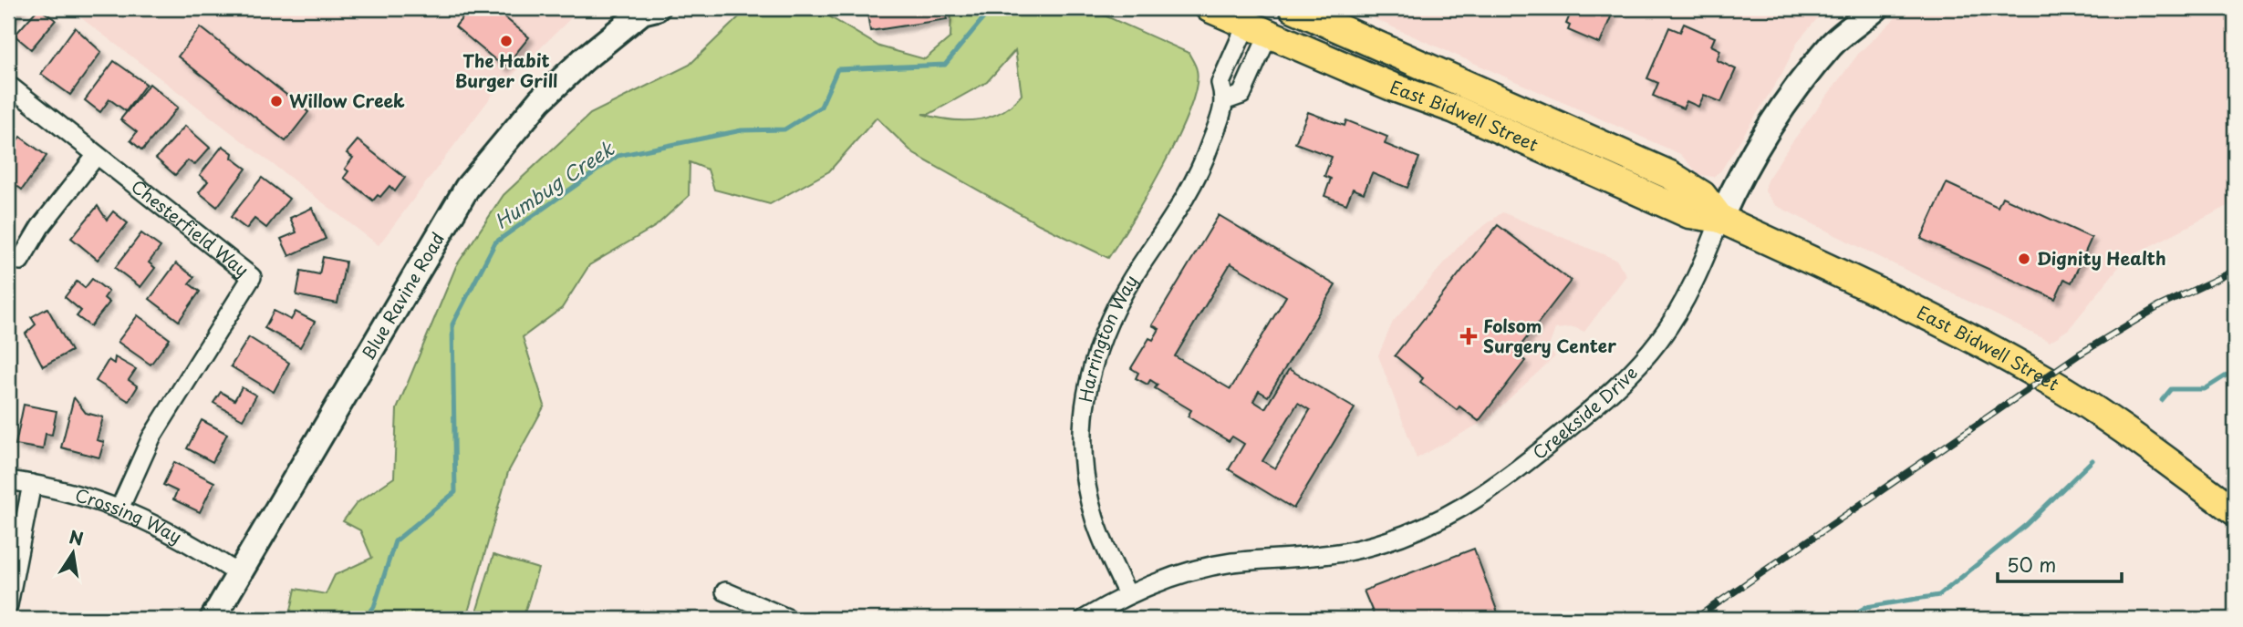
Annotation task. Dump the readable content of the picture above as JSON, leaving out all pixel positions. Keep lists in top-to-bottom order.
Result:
{
  "streets": {
    "main road": ["East Bidwell Street", "Blue Ravine Road", "Creekside Drive"],
    "street": ["Chesterfield Way", "Harrington Way", "Crossing Way"]
  },
  "crossings": [
    ["East Bidwell Street", "Harrington Way"],
    ["East Bidwell Street", "Creekside Drive"],
    ["Chesterfield Way", "Crossing Way"],
    ["Blue Ravine Road", "Crossing Way"],
    ["Harrington Way", "Creekside Drive"]
  ],
  "water": ["Humbug Creek"],
  "places": {
    "other": ["The Habit Burger Grill", "Willow Creek", "Dignity Health"],
    "health": ["Folsom Surgery Center"]
  },
  "scale_bar": "50 m",
  "north": "top"
}
